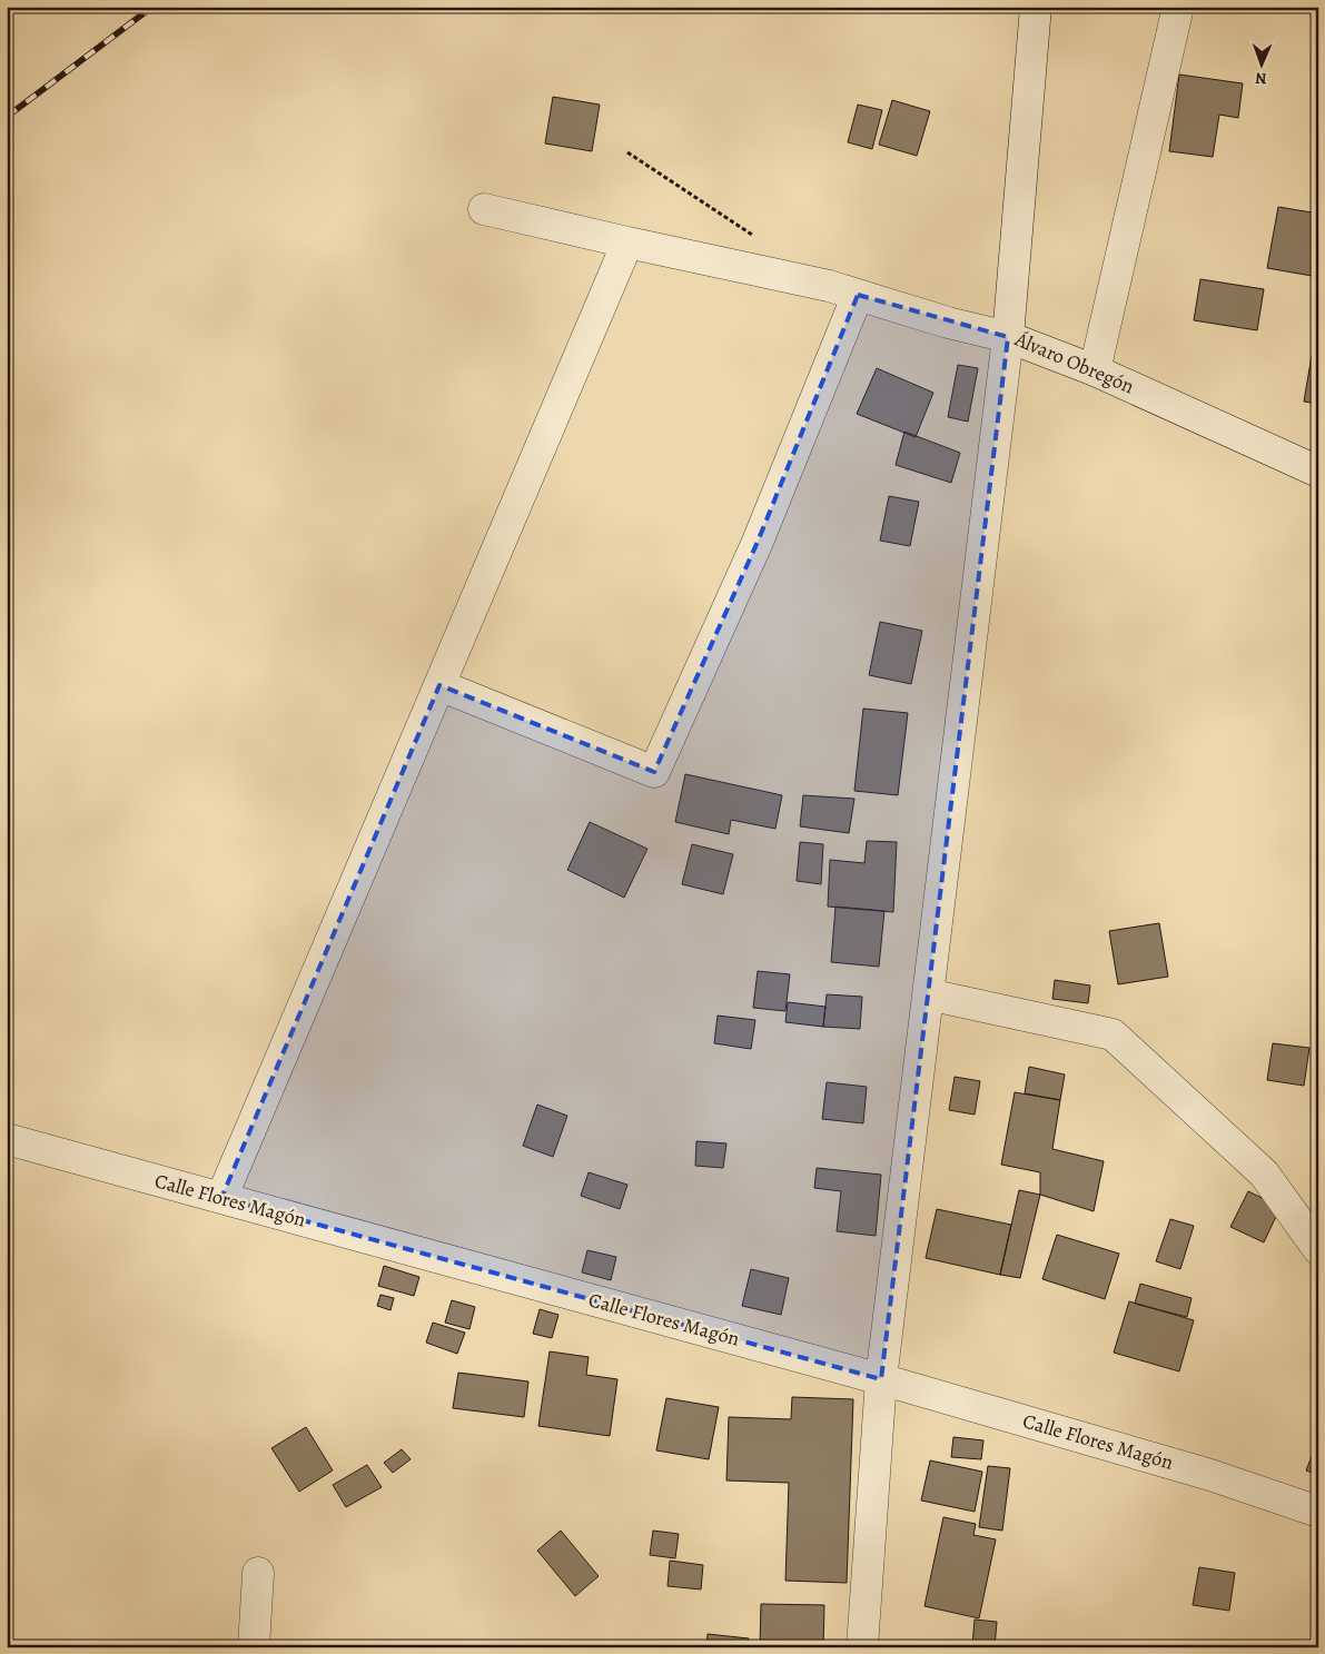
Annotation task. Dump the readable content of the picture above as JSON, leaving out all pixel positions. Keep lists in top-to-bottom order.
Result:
{
  "streets": {
    "street": ["Álvaro Obregón", "Calle Flores Magón"]
  },
  "north": "bottom"
}
